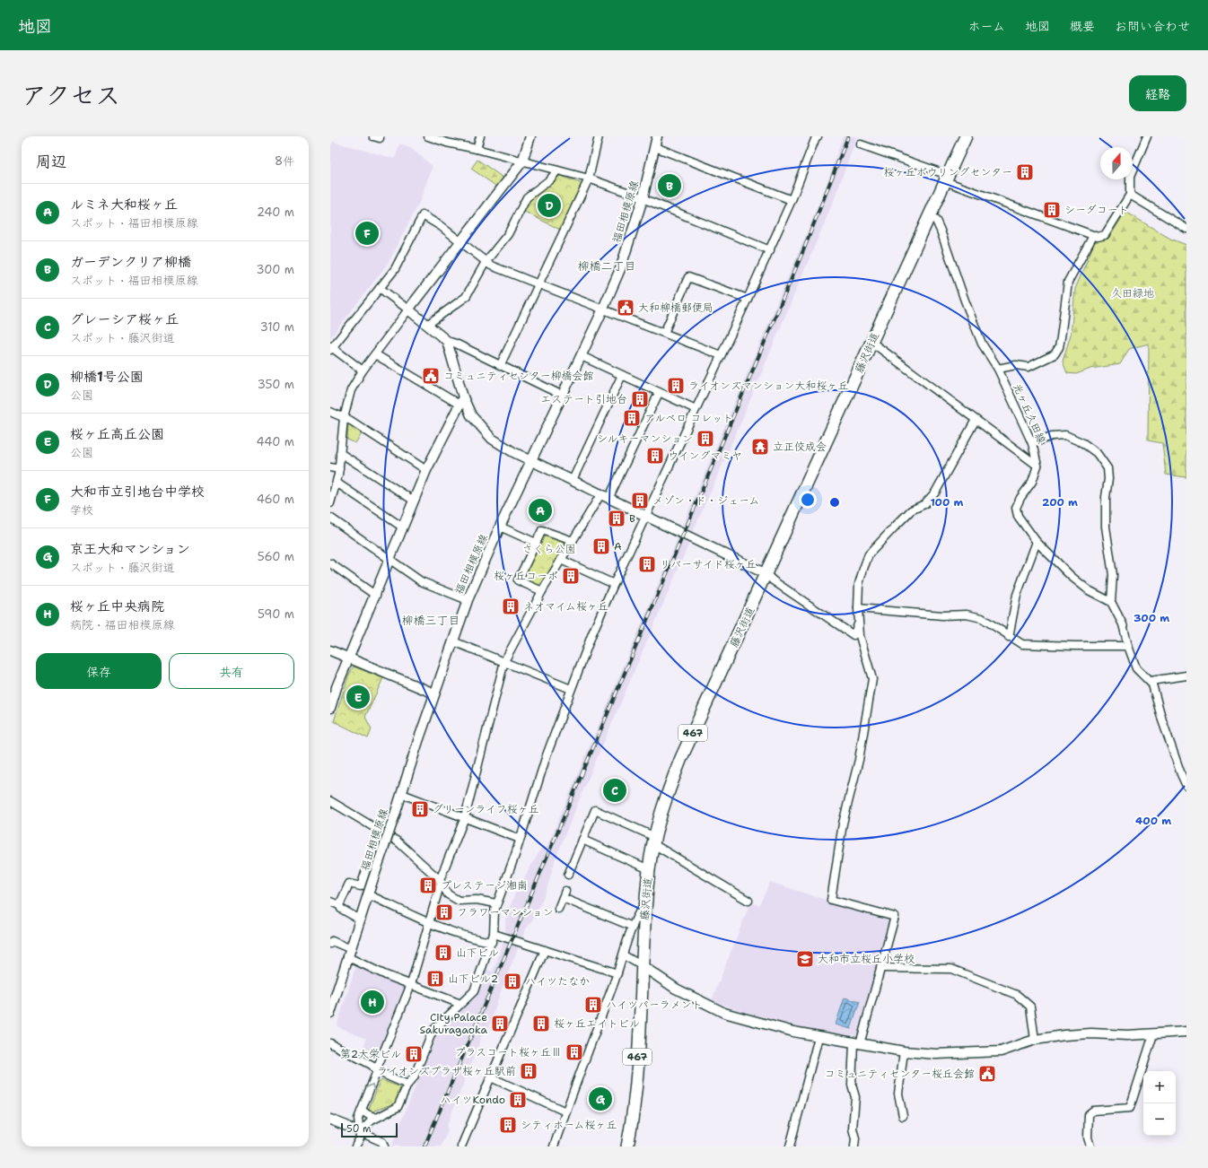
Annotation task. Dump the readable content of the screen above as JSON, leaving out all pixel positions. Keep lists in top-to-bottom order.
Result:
{
  "streets": {
    "highway": ["藤沢街道", "467"],
    "street": ["福田相模原線", "光ヶ丘久田線"]
  },
  "crossings": [
    ["藤沢街道", "光ヶ丘久田線"]
  ],
  "districts": ["柳橋二丁目", "柳橋三丁目"],
  "parks": ["久田緑地", "さくら公園"],
  "places": {
    "building": [
      "桜ヶ丘ボウリングセンター",
      "シーダコート",
      "ライオンズマンション大和桜ヶ丘",
      "エステート引地台",
      "アルベロ コレット",
      "シルキーマンション",
      "ウイングマミヤ",
      "メゾン・ド・ジェーム",
      "B",
      "A",
      "リバーサイド桜ヶ丘",
      "桜ヶ丘コーポ",
      "ネオマイム桜ヶ丘",
      "グリーンライフ桜ヶ丘",
      "プレステージ湘南",
      "フラワーマンション",
      "山下ビル",
      "山下ビル2",
      "ハイツたなか",
      "ハイツパーラメント",
      "City Palace Sakuragaoka",
      "桜ヶ丘エイトビル",
      "プラスコート桜ヶ丘Ⅲ",
      "第2大栄ビル",
      "ライオンズプラザ桜ヶ丘駅前",
      "ハイツKondo",
      "シティホーム桜ヶ丘"
    ],
    "public building": ["大和柳橋郵便局", "コミュニティセンター柳橋会館", "コミュニティセンター桜丘会館"],
    "temple": ["立正佼成会"],
    "school or university": ["大和市立桜丘小学校"]
  },
  "scale_bar": "50 m",
  "north": "top",
  "page": {
    "header": "地図",
    "nav": [
      "ホーム",
      "地図",
      "概要",
      "お問い合わせ"
    ],
    "title": "アクセス",
    "buttons": [
      "経路",
      ["保存", "共有"]
    ],
    "heading": ["周辺", "8件"],
    "pins": [
      "B",
      "D",
      "F",
      "A",
      "E",
      "C",
      "H",
      "G"
    ],
    "list": [
      {
        "mark": "A",
        "name": "ルミネ大和桜ヶ丘",
        "note": "スポット · 福田相模原線",
        "value": "240 m"
      },
      {
        "mark": "B",
        "name": "ガーデンクリア柳橋",
        "note": "スポット · 福田相模原線",
        "value": "300 m"
      },
      {
        "mark": "C",
        "name": "グレーシア桜ヶ丘",
        "note": "スポット · 藤沢街道",
        "value": "310 m"
      },
      {
        "mark": "D",
        "name": "柳橋1号公園",
        "note": "公園",
        "value": "350 m"
      },
      {
        "mark": "E",
        "name": "桜ヶ丘高丘公園",
        "note": "公園",
        "value": "440 m"
      },
      {
        "mark": "F",
        "name": "大和市立引地台中学校",
        "note": "学校",
        "value": "460 m"
      },
      {
        "mark": "G",
        "name": "京王大和マンション",
        "note": "スポット · 藤沢街道",
        "value": "560 m"
      },
      {
        "mark": "H",
        "name": "桜ヶ丘中央病院",
        "note": "病院 · 福田相模原線",
        "value": "590 m"
      }
    ],
    "map_buttons": ["+", "−"],
    "scale": "50 m"
  },
  "rings": [
    "100 m",
    "200 m",
    "300 m",
    "400 m"
  ]
}
